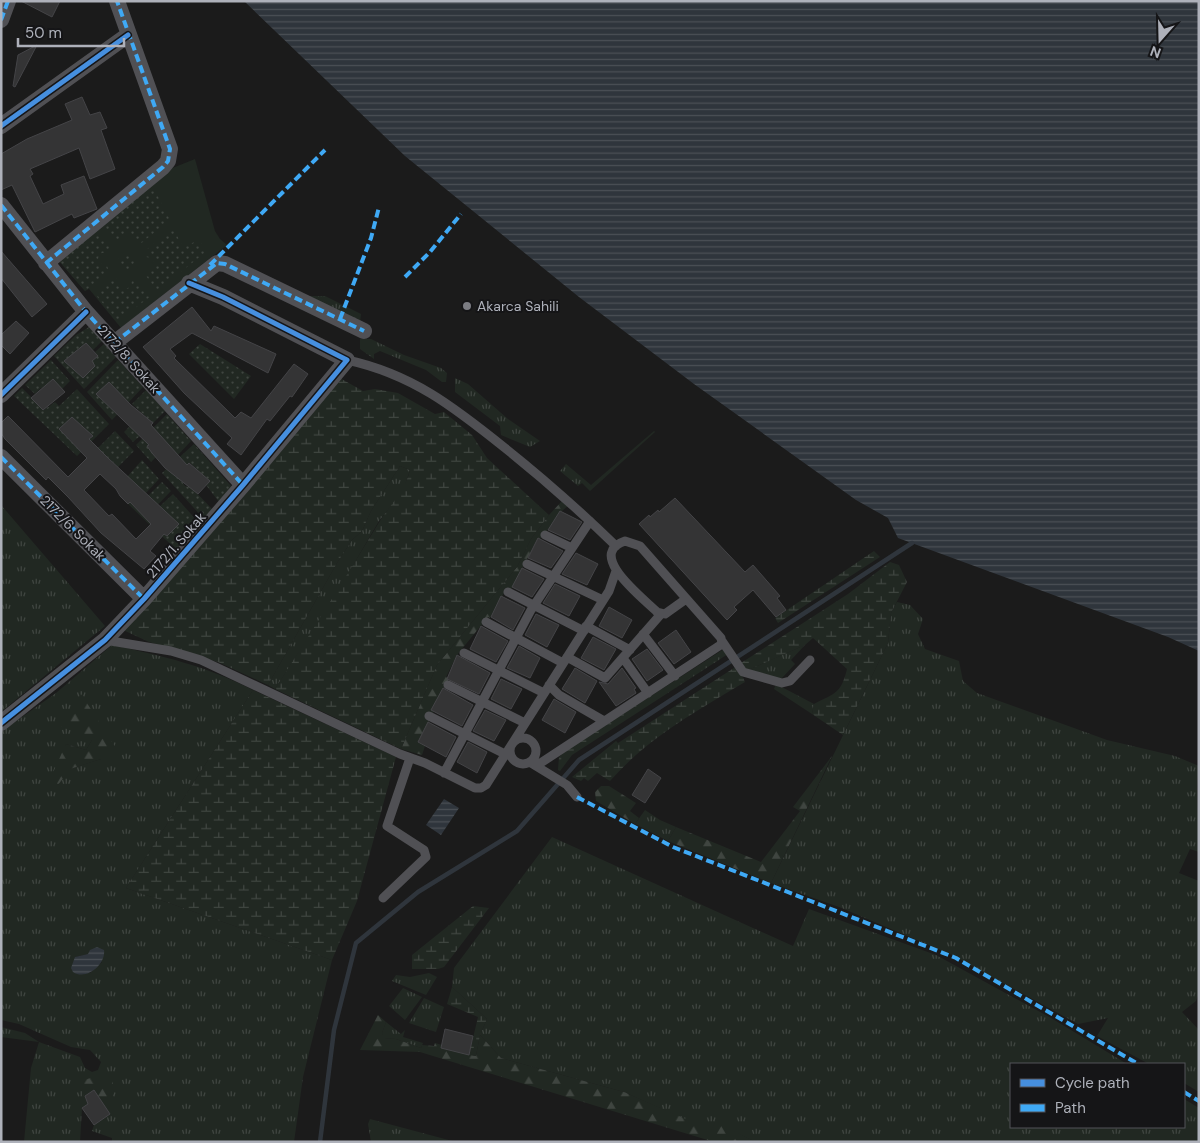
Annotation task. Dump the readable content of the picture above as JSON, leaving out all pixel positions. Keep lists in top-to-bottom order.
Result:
{
  "streets": {
    "street": ["2172/8. Sokak", "2172/6. Sokak", "2172/1. Sokak"]
  },
  "crossings": [
    ["2172/8. Sokak", "2172/1. Sokak"],
    ["2172/6. Sokak", "2172/1. Sokak"]
  ],
  "places": ["Akarca Sahili"],
  "legend": ["Cycle path", "Path"],
  "scale_bar": "50 m",
  "north": "bottom"
}
